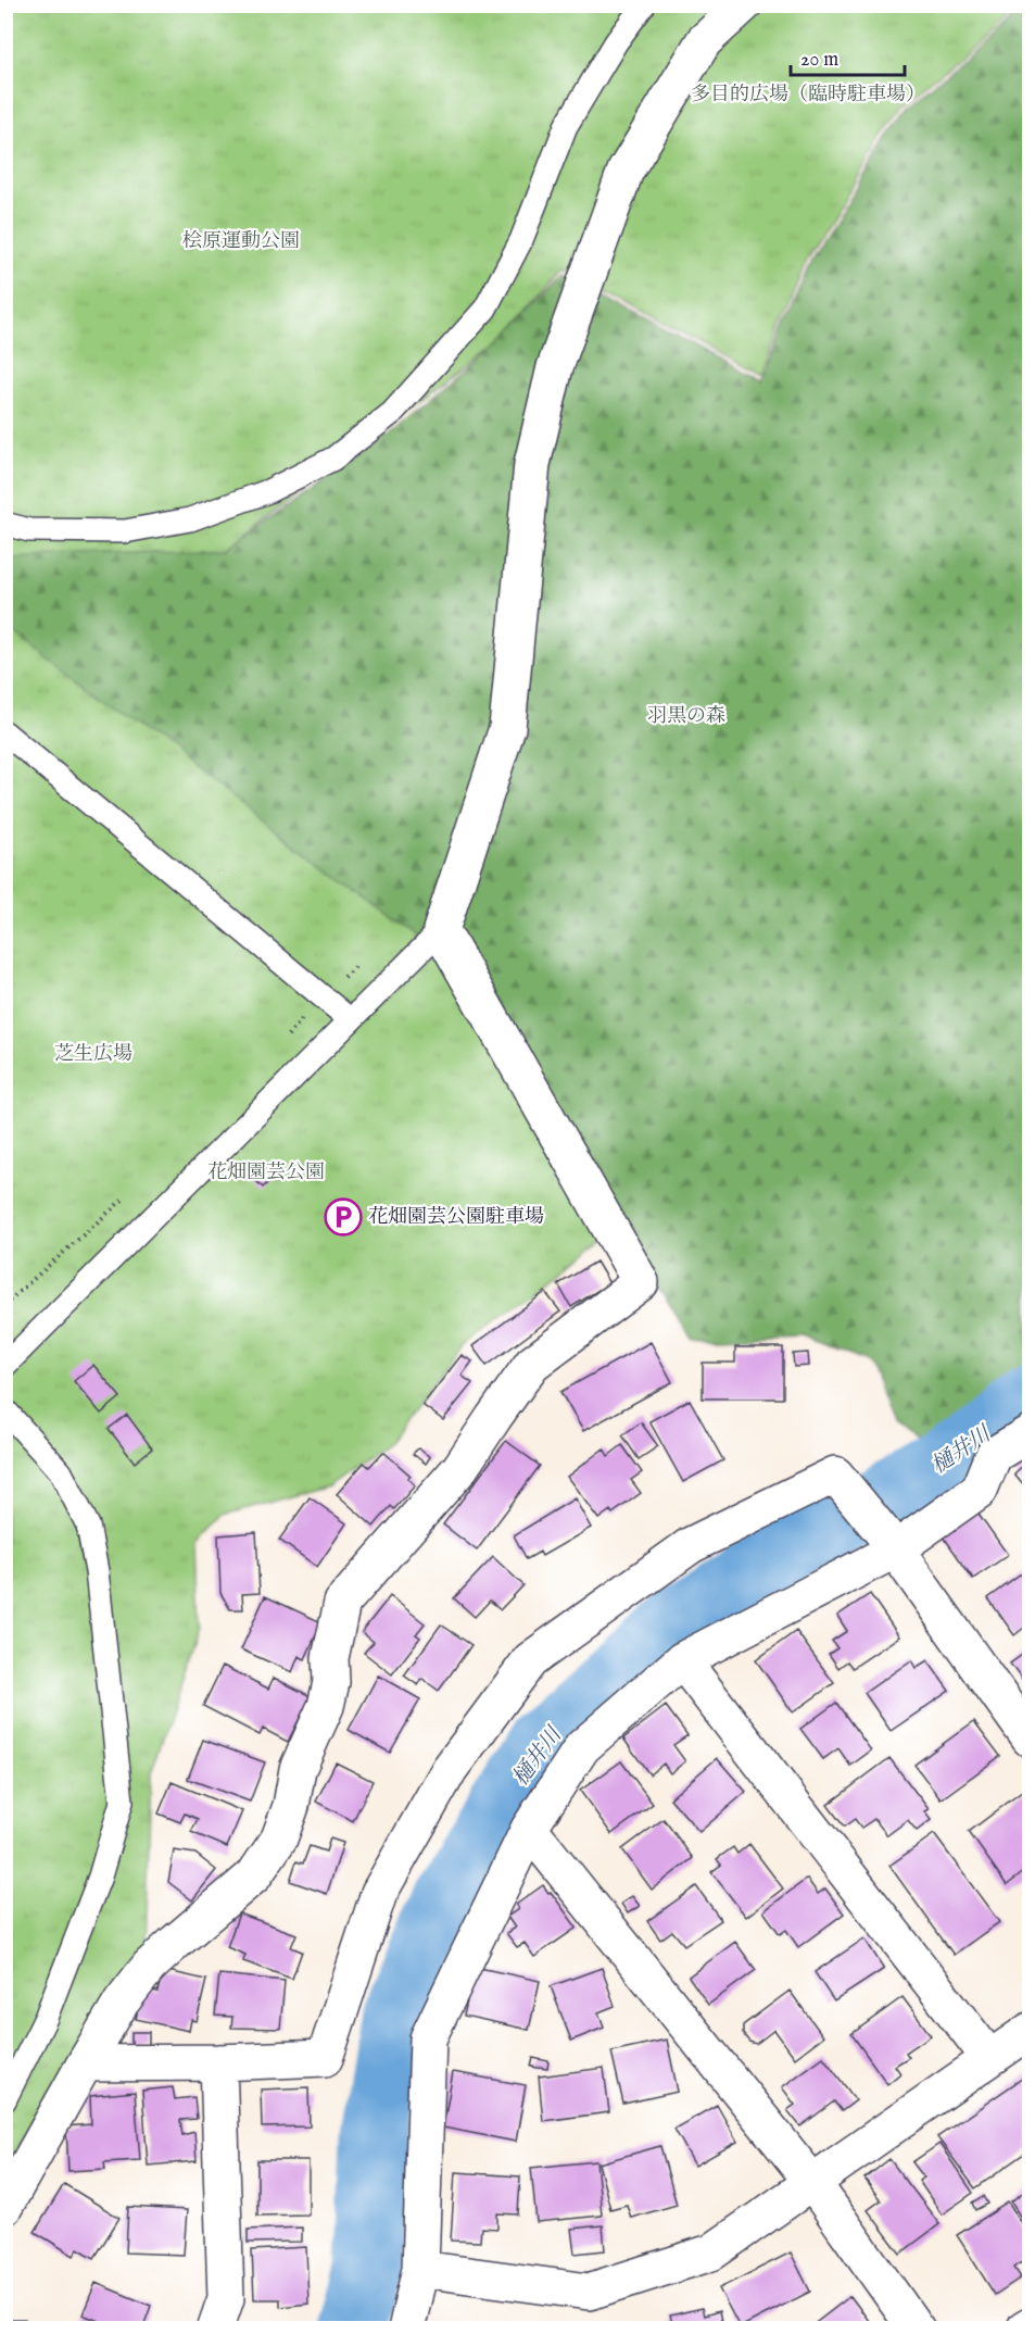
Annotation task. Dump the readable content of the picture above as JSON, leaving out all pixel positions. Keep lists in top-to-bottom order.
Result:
{
  "water": ["樋井川"],
  "parks": [
    "多目的広場（臨時駐車場）",
    "桧原運動公園",
    "羽黒の森",
    "芝生広場",
    "花畑園芸公園"
  ],
  "places": {
    "parking": ["花畑園芸公園駐車場"]
  },
  "scale_bar": "20 m"
}
